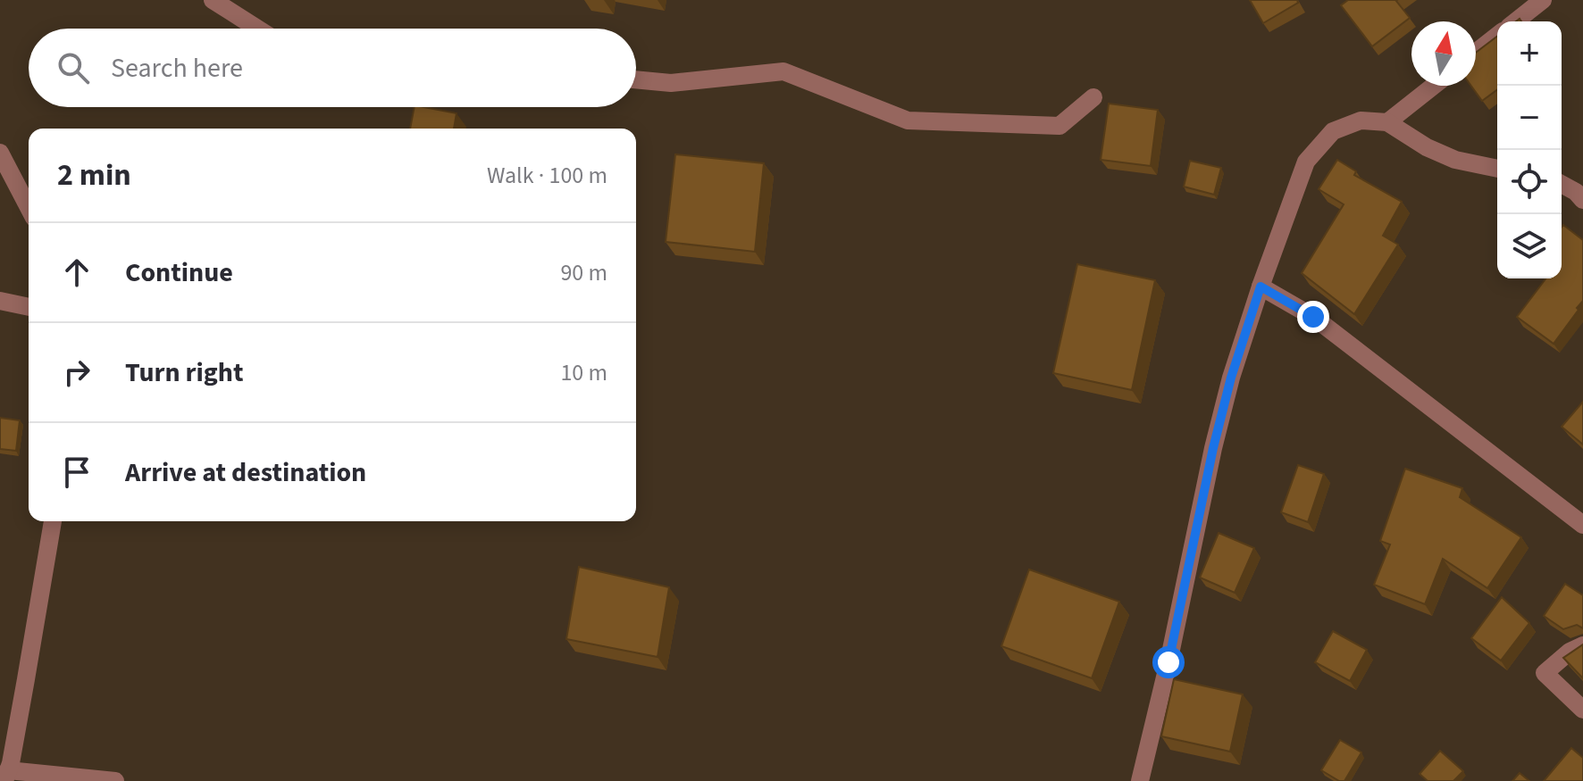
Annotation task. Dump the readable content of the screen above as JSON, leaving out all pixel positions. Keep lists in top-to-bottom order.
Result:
{
  "north": "top",
  "page": {
    "map_buttons": ["+", "−"],
    "search": "Search here",
    "heading": ["2 min", "Walk · 100 m"],
    "list": [
      ["Continue", "90 m"],
      ["Turn right", "10 m"],
      "Arrive at destination"
    ]
  }
}
